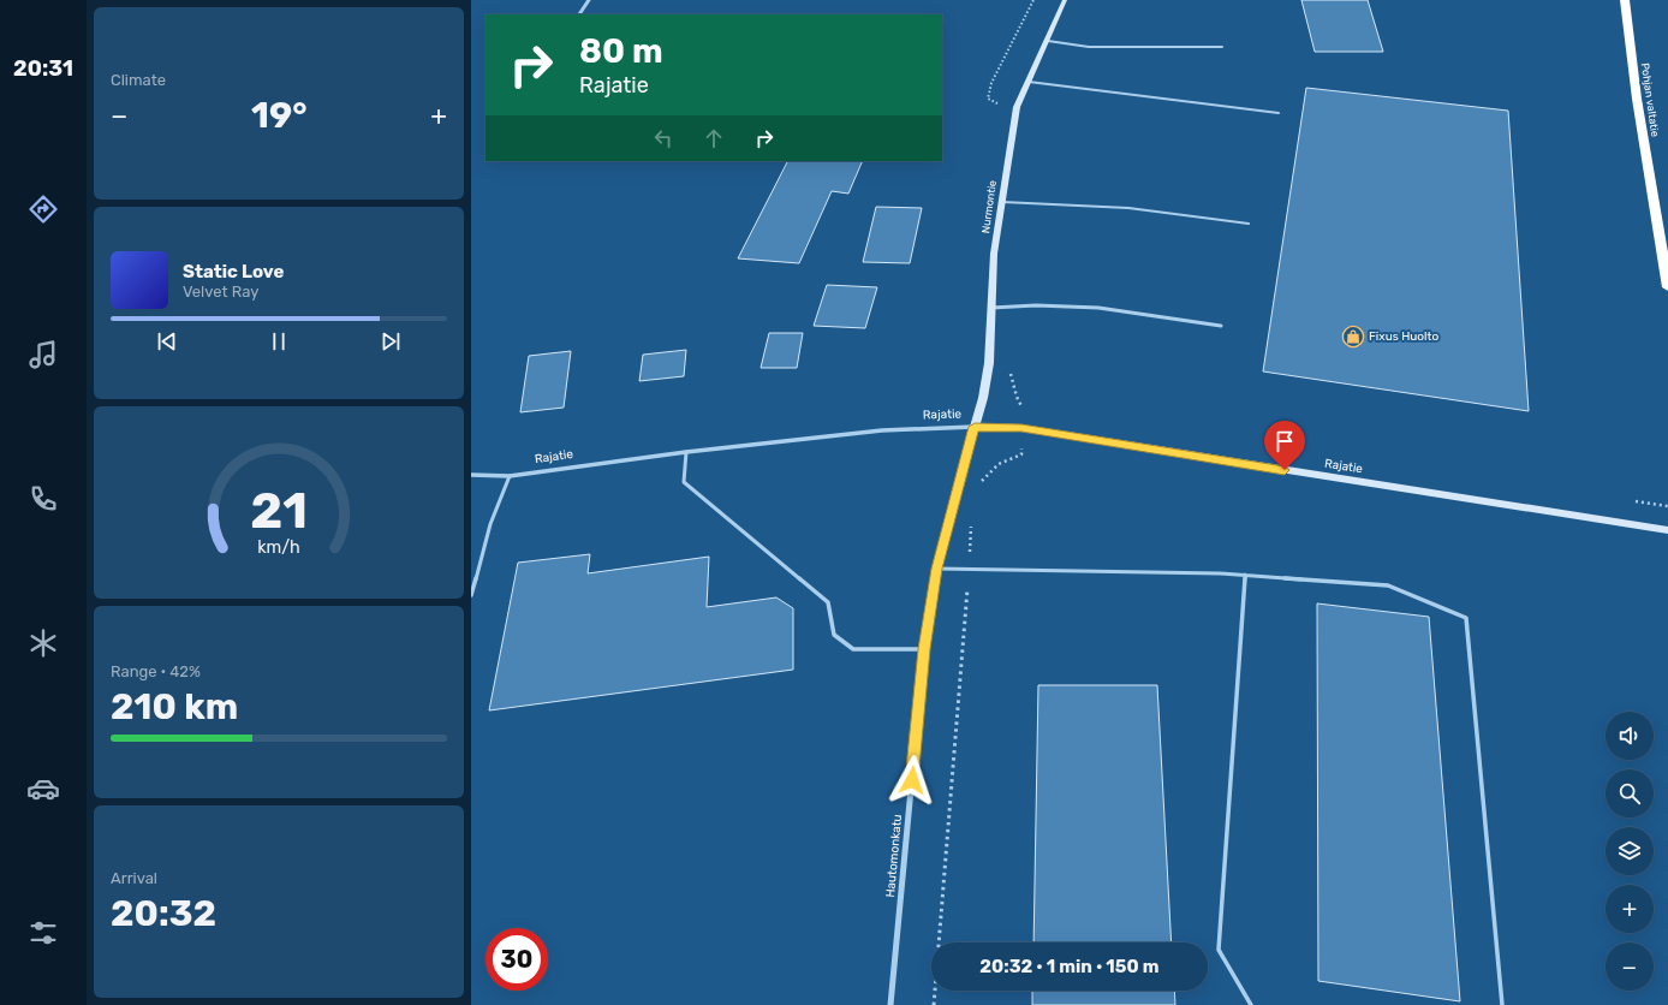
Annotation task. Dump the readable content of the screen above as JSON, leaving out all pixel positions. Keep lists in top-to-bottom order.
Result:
{
  "streets": {
    "highway": ["Pohjan valtatie"],
    "street": ["Nurmontie", "Rajatie", "Hautomonkatu"]
  },
  "crossings": [
    ["Nurmontie", "Rajatie"],
    ["Nurmontie", "Hautomonkatu"],
    ["Rajatie", "Hautomonkatu"]
  ],
  "places": {
    "shop": ["Fixus Huolto"]
  },
  "page": {
    "tabs": "20:31",
    "tile": [
      "Climate",
      ["Range · 42%", "210 km"],
      ["Arrival", "20:32"]
    ],
    "turn": ["80 m", "Rajatie"],
    "heat": ["−", "19°", "+"],
    "song": ["Static Love", "Velvet Ray"],
    "map_buttons": ["+", "−"],
    "limit": "30",
    "trip": "20:32 · 1 min · 150 m",
    "gauge": ["21", "km/h"]
  }
}
